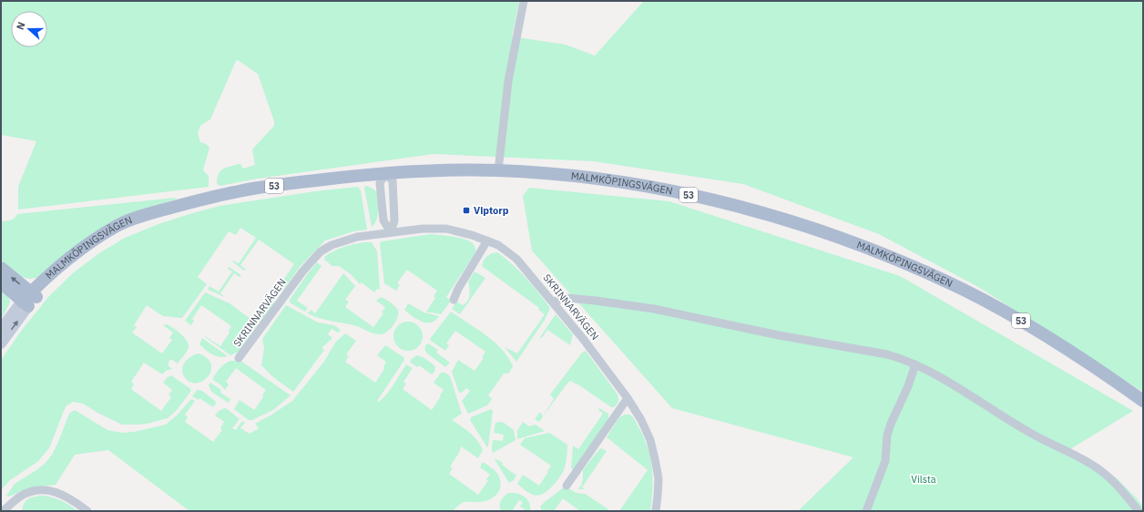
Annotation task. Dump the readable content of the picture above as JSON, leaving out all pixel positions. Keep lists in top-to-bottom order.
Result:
{
  "streets": {
    "main road": ["MALMKÖPINGSVÄGEN", "53"],
    "street": ["SKRINNARVÄGEN"]
  },
  "parks": ["Vilsta"],
  "places": {
    "transit": ["Viptorp"]
  },
  "north": "left"
}
